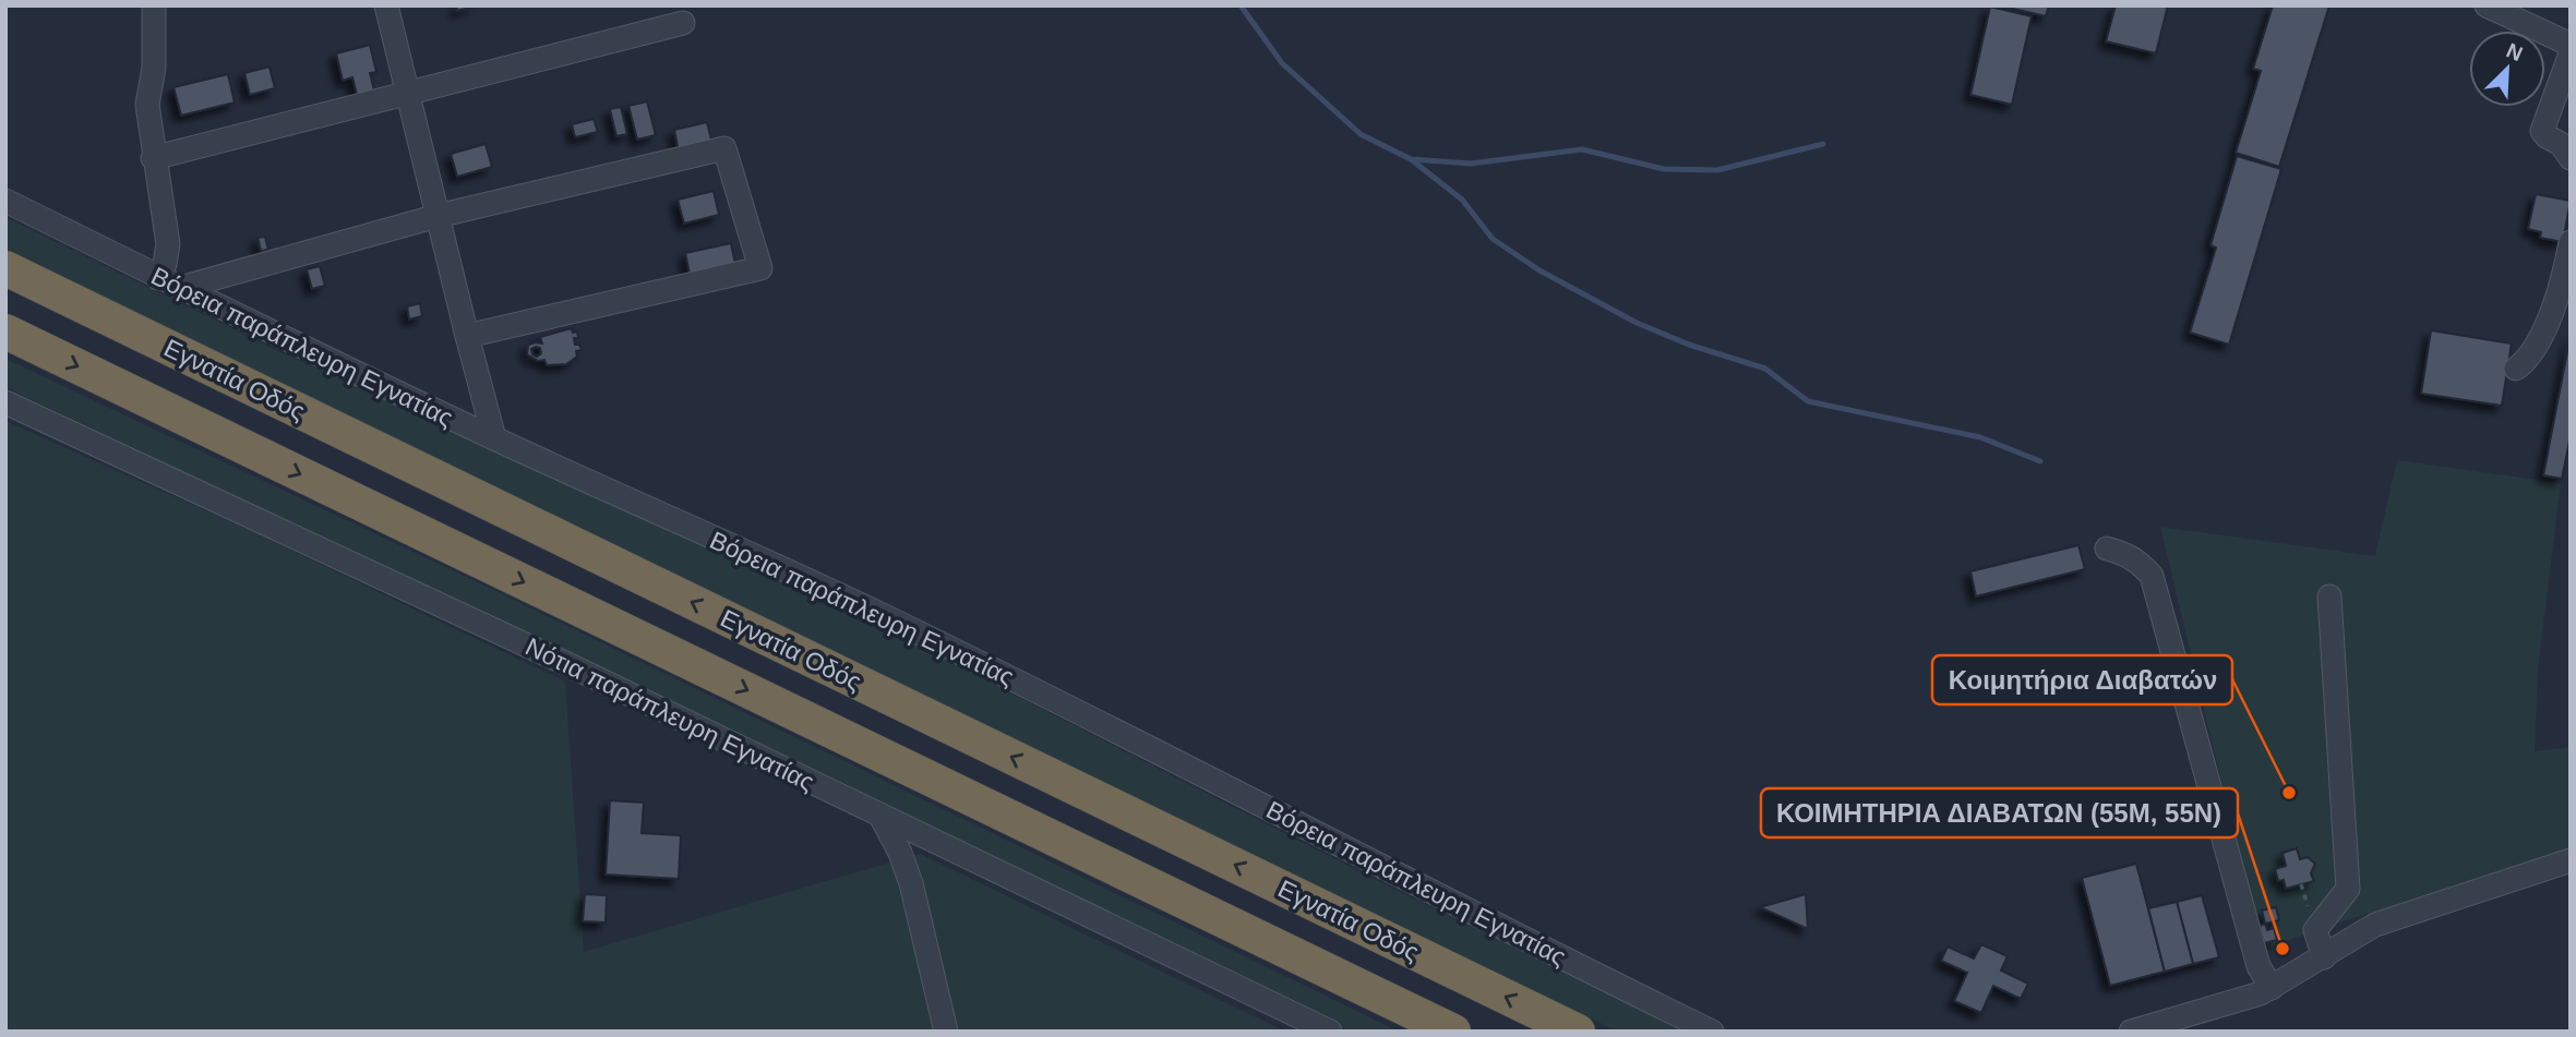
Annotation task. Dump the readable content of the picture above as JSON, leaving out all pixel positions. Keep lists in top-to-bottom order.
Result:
{
  "streets": {
    "highway": ["Εγνατία Οδός"],
    "street": ["Βόρεια παράπλευρη Εγνατίας", "Νότια παράπλευρη Εγνατίας"]
  },
  "places": ["Κοιμητήρια Διαβατών", "ΚΟΙΜΗΤΗΡΙΑ ΔΙΑΒΑΤΩΝ (55Μ, 55Ν)"],
  "north": "top right"
}
